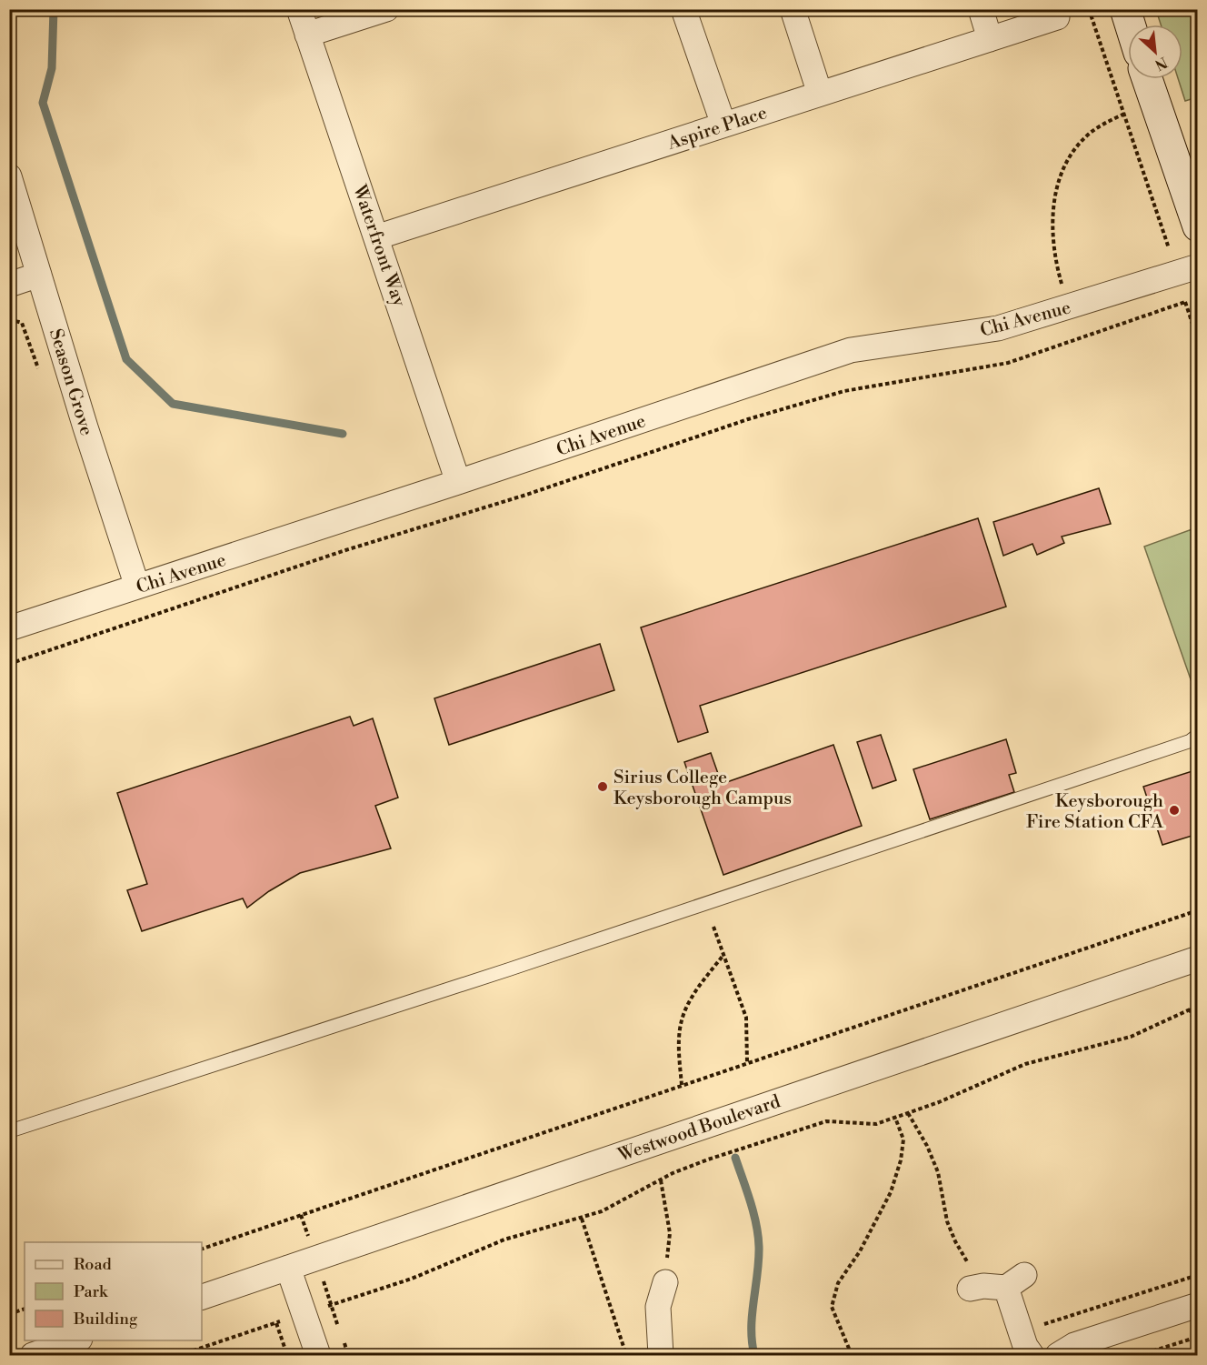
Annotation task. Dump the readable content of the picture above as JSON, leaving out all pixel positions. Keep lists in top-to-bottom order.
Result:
{
  "streets": {
    "street": [
      "Aspire Place",
      "Waterfront Way",
      "Chi Avenue",
      "Season Grove",
      "Westwood Boulevard"
    ]
  },
  "crossings": [
    ["Aspire Place", "Waterfront Way"],
    ["Waterfront Way", "Chi Avenue"],
    ["Chi Avenue", "Season Grove"]
  ],
  "places": ["Sirius College Keysborough Campus", "Keysborough Fire Station CFA"],
  "legend": ["Road", "Park", "Building"],
  "north": "bottom right"
}
